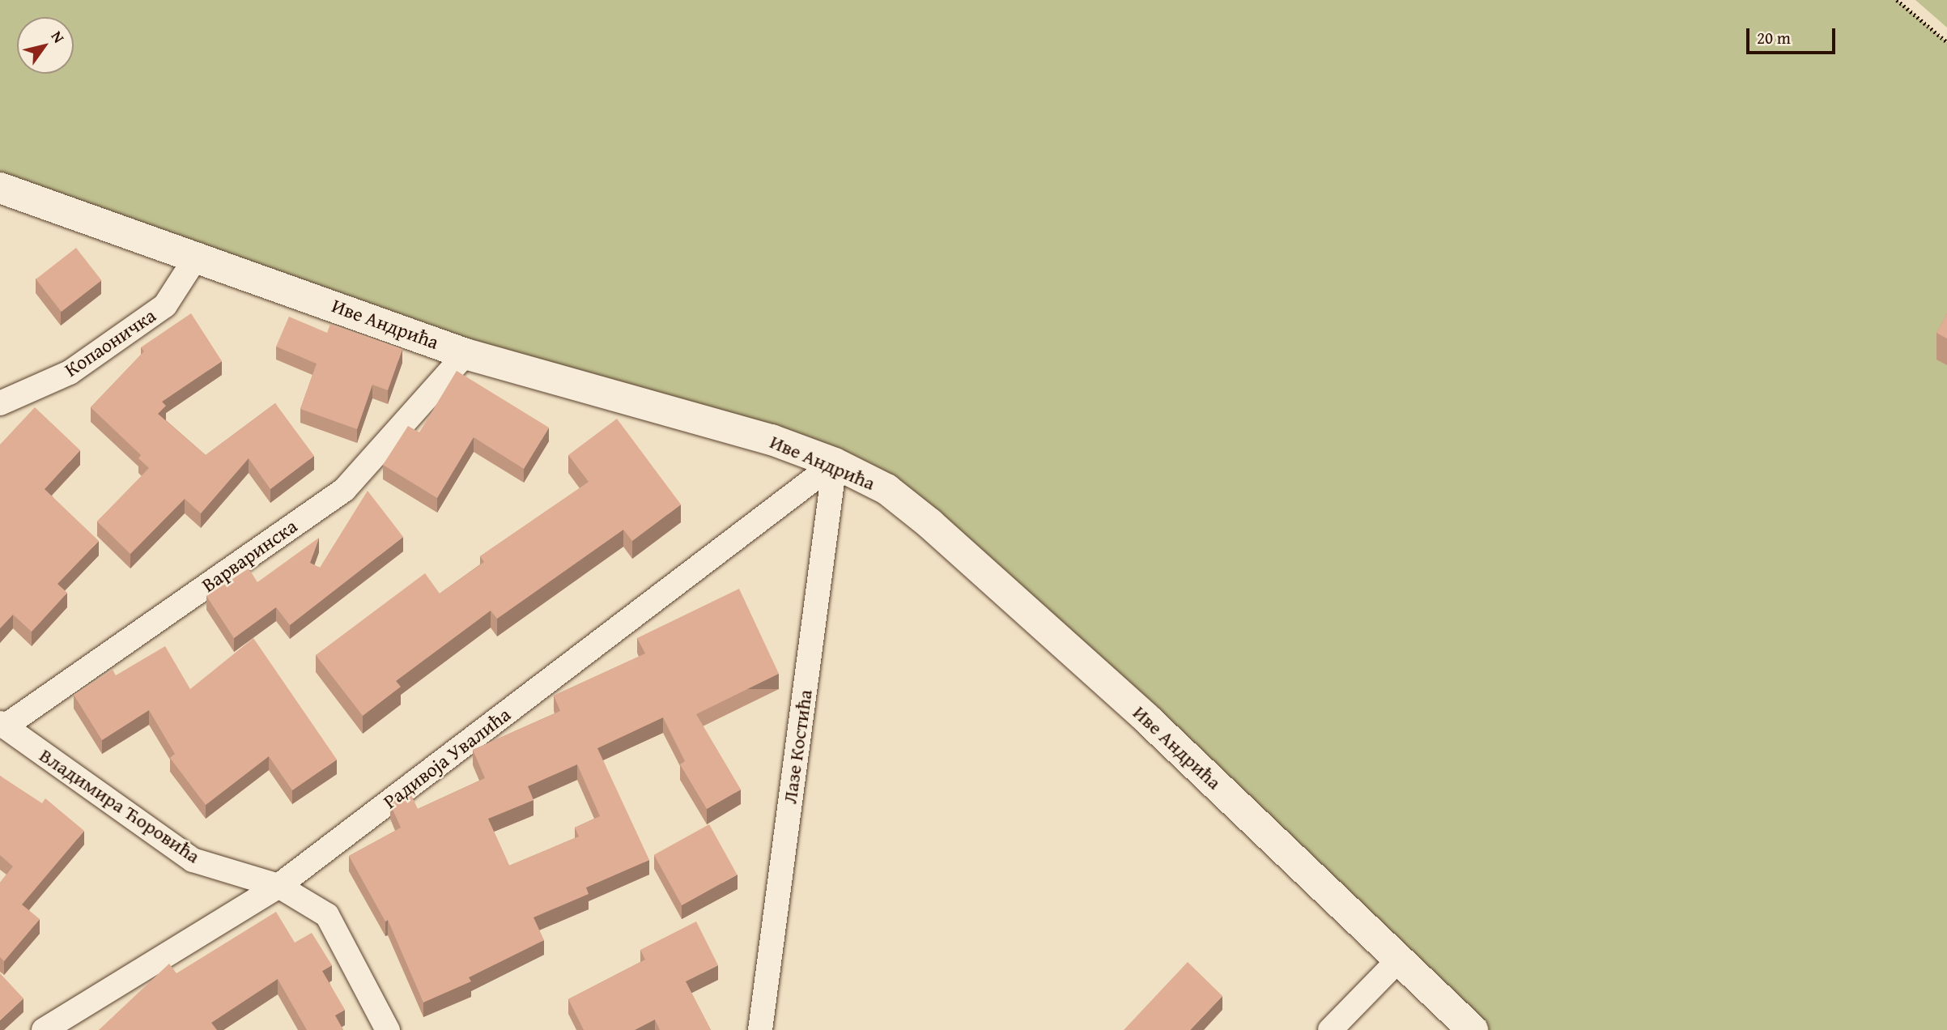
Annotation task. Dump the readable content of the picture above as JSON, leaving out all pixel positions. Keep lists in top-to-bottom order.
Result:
{
  "streets": {
    "street": [
      "Иве Андрића",
      "Копаоничка",
      "Варваринска",
      "Лазе Костића",
      "Радивоја Увалића",
      "Владимира Ћоровића"
    ]
  },
  "crossings": [
    ["Иве Андрића", "Копаоничка"],
    ["Иве Андрића", "Варваринска"],
    ["Иве Андрића", "Лазе Костића"],
    ["Иве Андрића", "Радивоја Увалића"],
    ["Варваринска", "Владимира Ћоровића"],
    ["Лазе Костића", "Радивоја Увалића"],
    ["Радивоја Увалића", "Владимира Ћоровића"]
  ],
  "scale_bar": "20 m",
  "north": "top right"
}
